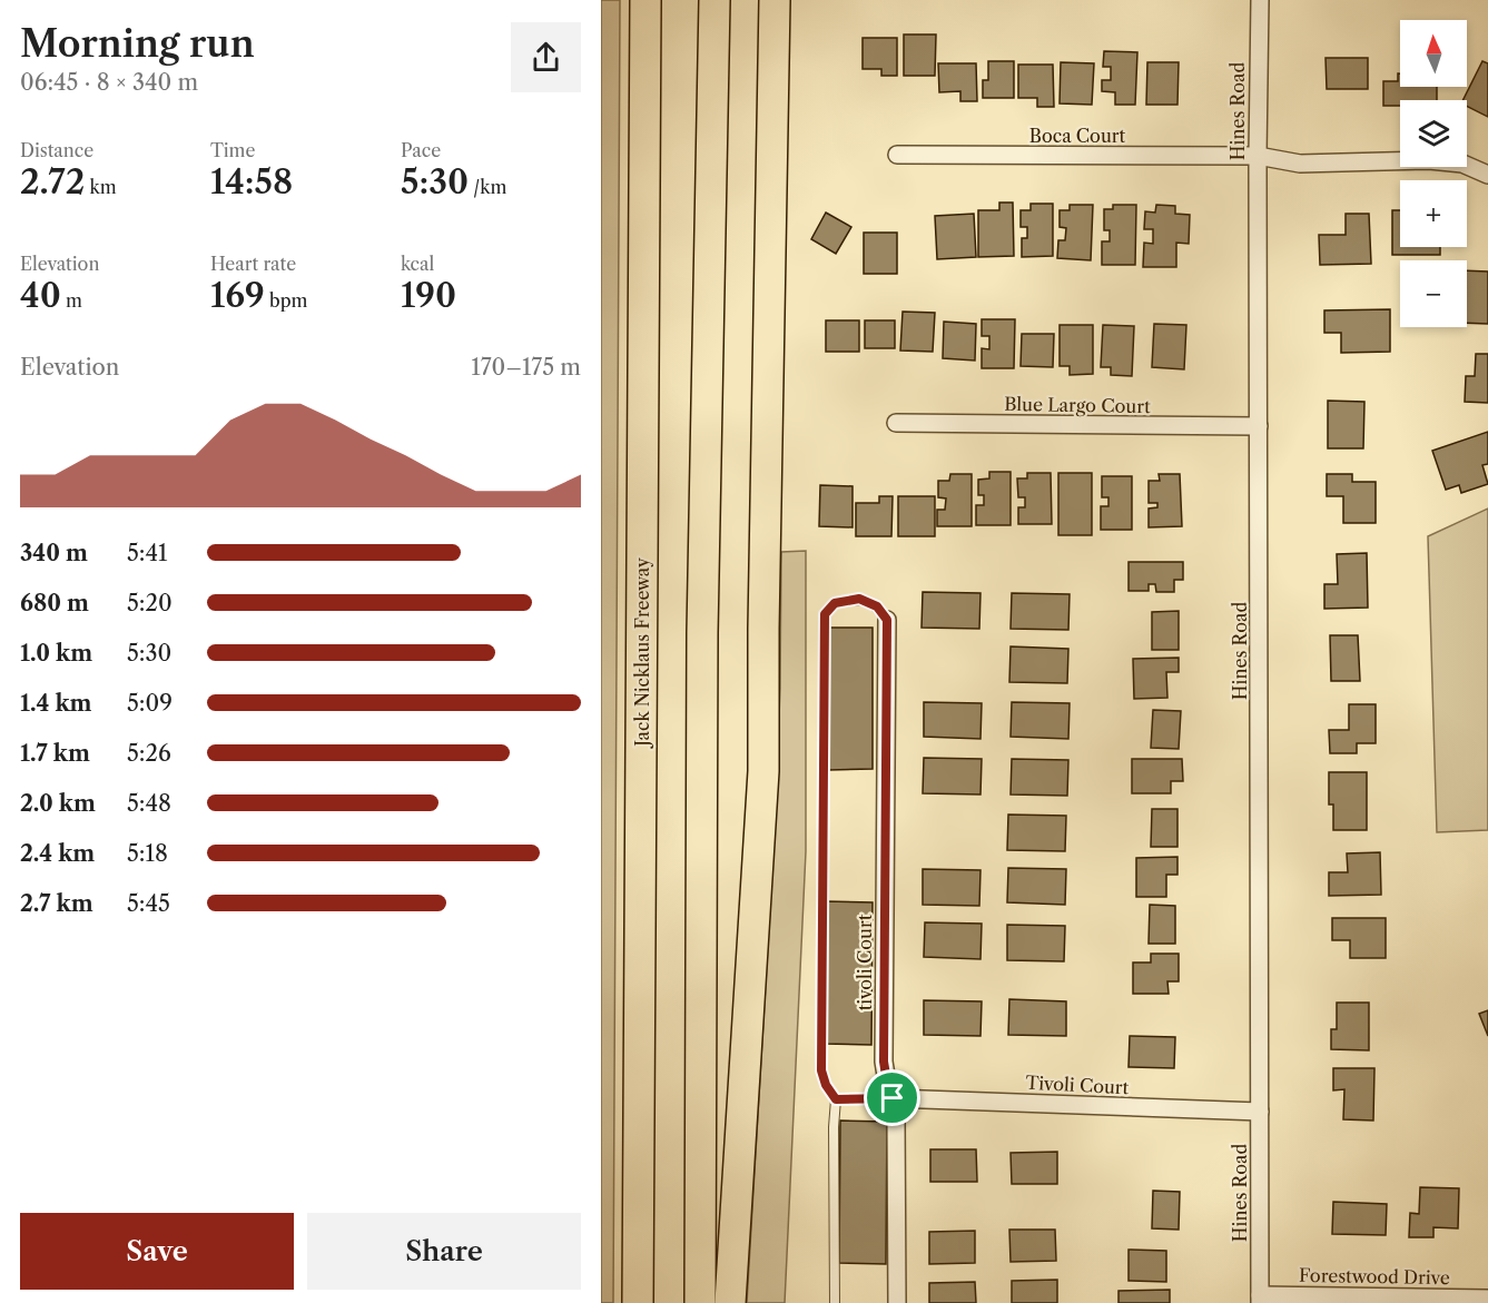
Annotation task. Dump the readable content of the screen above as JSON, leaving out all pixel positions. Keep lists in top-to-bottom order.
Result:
{
  "streets": {
    "highway": ["Jack Nicklaus Freeway"],
    "street": [
      "Hines Road",
      "Boca Court",
      "Blue Largo Court",
      "tivoli Court",
      "Tivoli Court",
      "Forestwood Drive"
    ]
  },
  "crossings": [
    ["Hines Road", "Boca Court"],
    ["Hines Road", "Blue Largo Court"],
    ["Hines Road", "Tivoli Court"],
    ["Hines Road", "Forestwood Drive"],
    ["tivoli Court", "Tivoli Court"]
  ],
  "north": "top",
  "page": {
    "heading": ["Morning run", "06:45 · 8 × 340 m"],
    "map_buttons": ["+", "−"],
    "stats": [
      ["Distance", "2.72 km"],
      ["Time", "14:58"],
      ["Pace", "5:30 /km"],
      ["Elevation", "40 m"],
      ["Heart rate", "169 bpm"],
      ["kcal", "190"]
    ],
    "chart": ["Elevation", "170–175 m"],
    "list": [
      {
        "name": "340 m",
        "note": "5:41"
      },
      {
        "name": "680 m",
        "note": "5:20"
      },
      {
        "name": "1.0 km",
        "note": "5:30"
      },
      {
        "name": "1.4 km",
        "note": "5:09"
      },
      {
        "name": "1.7 km",
        "note": "5:26"
      },
      {
        "name": "2.0 km",
        "note": "5:48"
      },
      {
        "name": "2.4 km",
        "note": "5:18"
      },
      {
        "name": "2.7 km",
        "note": "5:45"
      }
    ],
    "buttons": ["Save", "Share"]
  }
}
